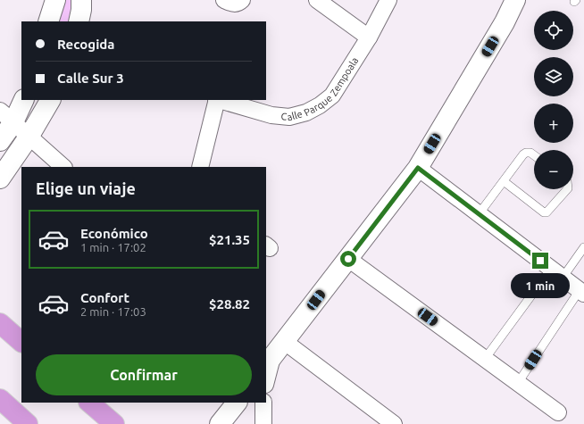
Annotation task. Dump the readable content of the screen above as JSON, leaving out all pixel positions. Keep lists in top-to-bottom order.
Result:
{
  "streets": {
    "street": ["Calle Parque Zempoala"]
  },
  "page": {
    "map_buttons": ["+", "−"],
    "banner": ["Recogida", "Calle Sur 3"],
    "heading": "Elige un viaje",
    "list": [
      {
        "name": "Económico",
        "note": "1 min · 17:02",
        "value": "$21.35"
      },
      {
        "name": "Confort",
        "note": "2 min · 17:03",
        "value": "$28.82"
      }
    ],
    "bubble": "1 min",
    "buttons": "Confirmar"
  }
}
